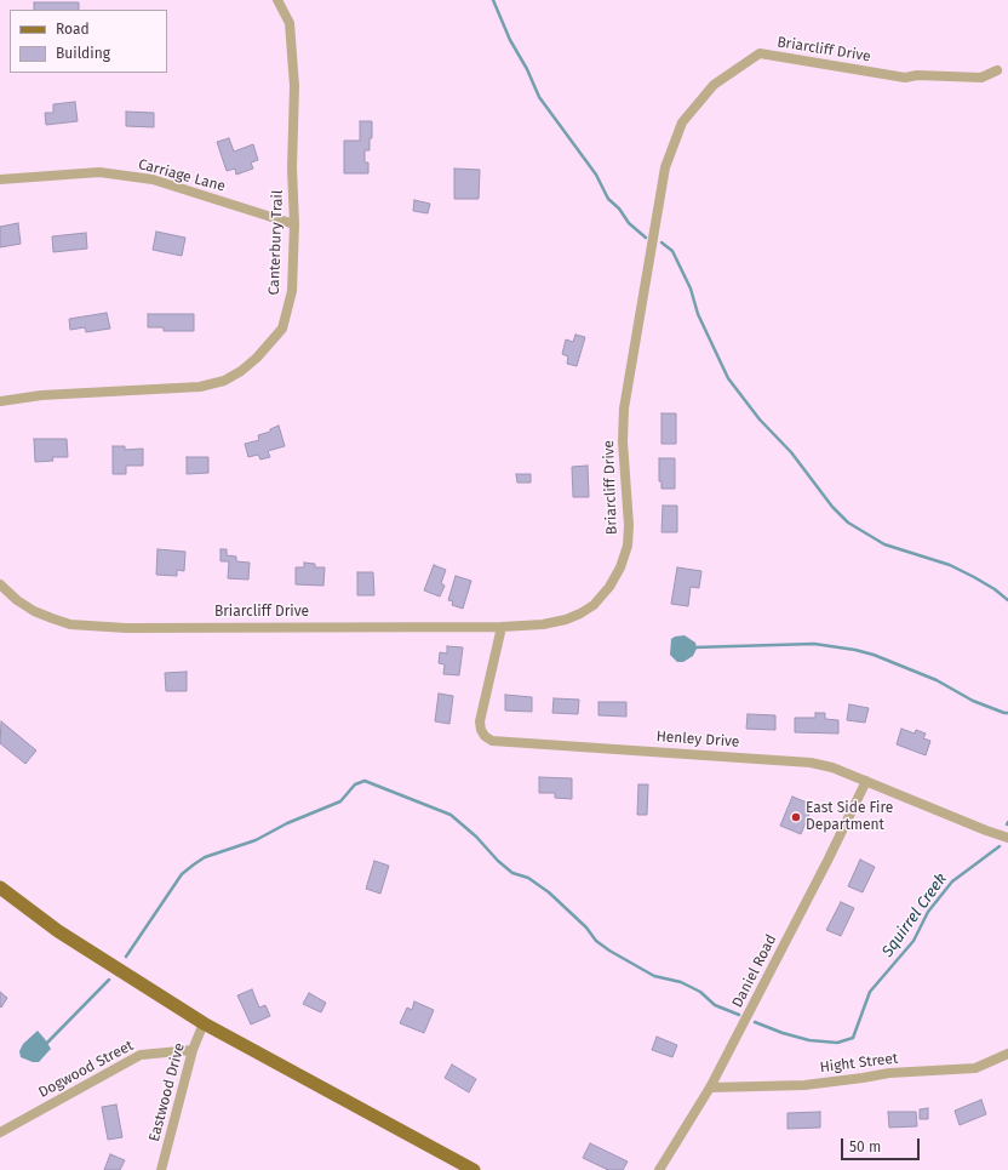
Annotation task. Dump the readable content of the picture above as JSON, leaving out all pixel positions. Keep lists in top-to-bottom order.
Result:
{
  "streets": {
    "street": [
      "Briarcliff Drive",
      "Carriage Lane",
      "Canterbury Trail",
      "Henley Drive",
      "Daniel Road",
      "Hight Street",
      "Dogwood Street",
      "Eastwood Drive"
    ]
  },
  "crossings": [
    ["Briarcliff Drive", "Henley Drive"],
    ["Carriage Lane", "Canterbury Trail"],
    ["Henley Drive", "Daniel Road"],
    ["Daniel Road", "Hight Street"],
    ["Dogwood Street", "Eastwood Drive"]
  ],
  "water": ["Squirrel Creek"],
  "places": ["East Side Fire Department"],
  "legend": ["Road", "Building"],
  "scale_bar": "50 m"
}
